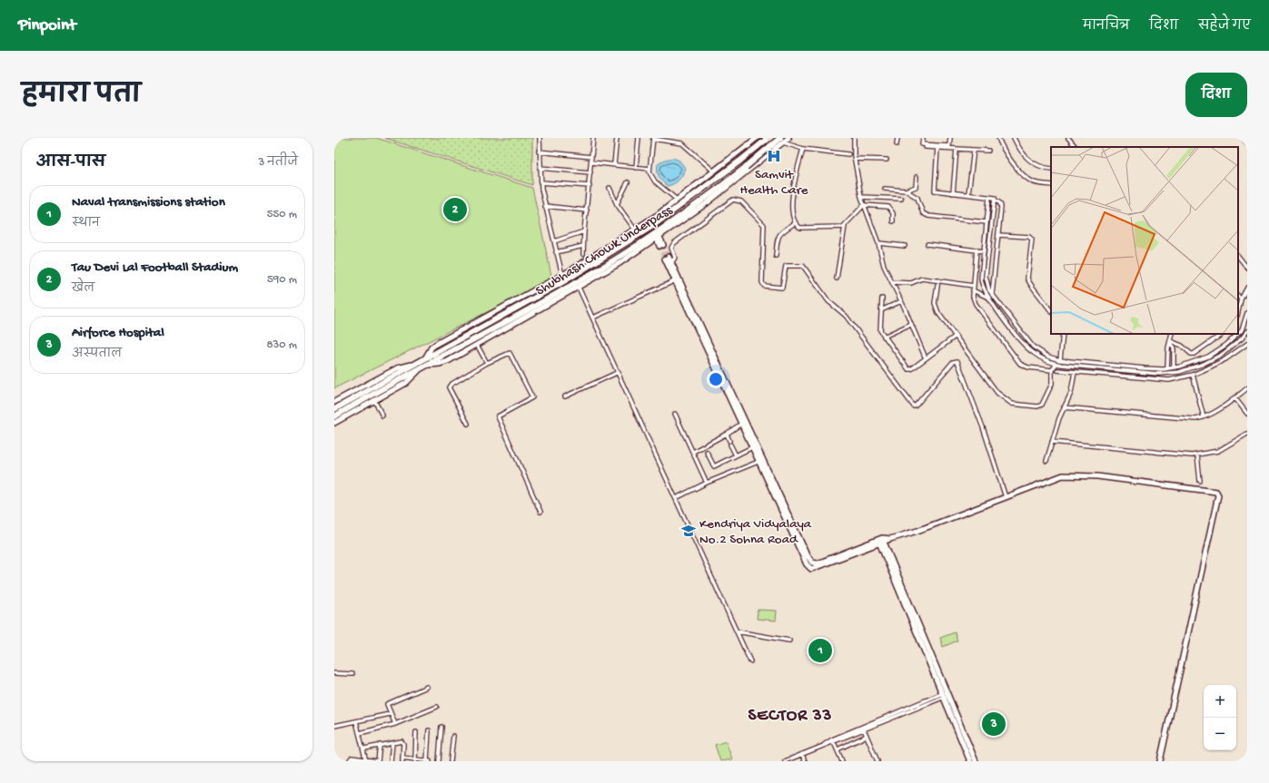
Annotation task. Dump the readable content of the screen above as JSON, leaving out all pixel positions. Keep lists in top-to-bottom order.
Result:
{
  "streets": {
    "highway": ["Shubhash Chowk Underpass"]
  },
  "districts": ["SECTOR 33"],
  "places": {
    "hospital": ["Samvit Health Care"],
    "school or university": ["Kendriya Vidyalaya No.2 Sohna Road"]
  },
  "page": {
    "header": "Pinpoint",
    "nav": ["मानचित्र", "दिशा", "सहेजे गए"],
    "title": "हमारा पता",
    "buttons": "दिशा",
    "heading": ["आस-पास", "3 नतीजे"],
    "list": [
      {
        "mark": "1",
        "name": "Naval transmissions station",
        "note": "स्थान",
        "value": "550 m"
      },
      {
        "mark": "2",
        "name": "Tau Devi Lal Football Stadium",
        "note": "खेल",
        "value": "590 m"
      },
      {
        "mark": "3",
        "name": "Airforce Hospital",
        "note": "अस्पताल",
        "value": "830 m"
      }
    ],
    "pins": ["2", "1", "3"],
    "map_buttons": ["+", "−"]
  }
}
